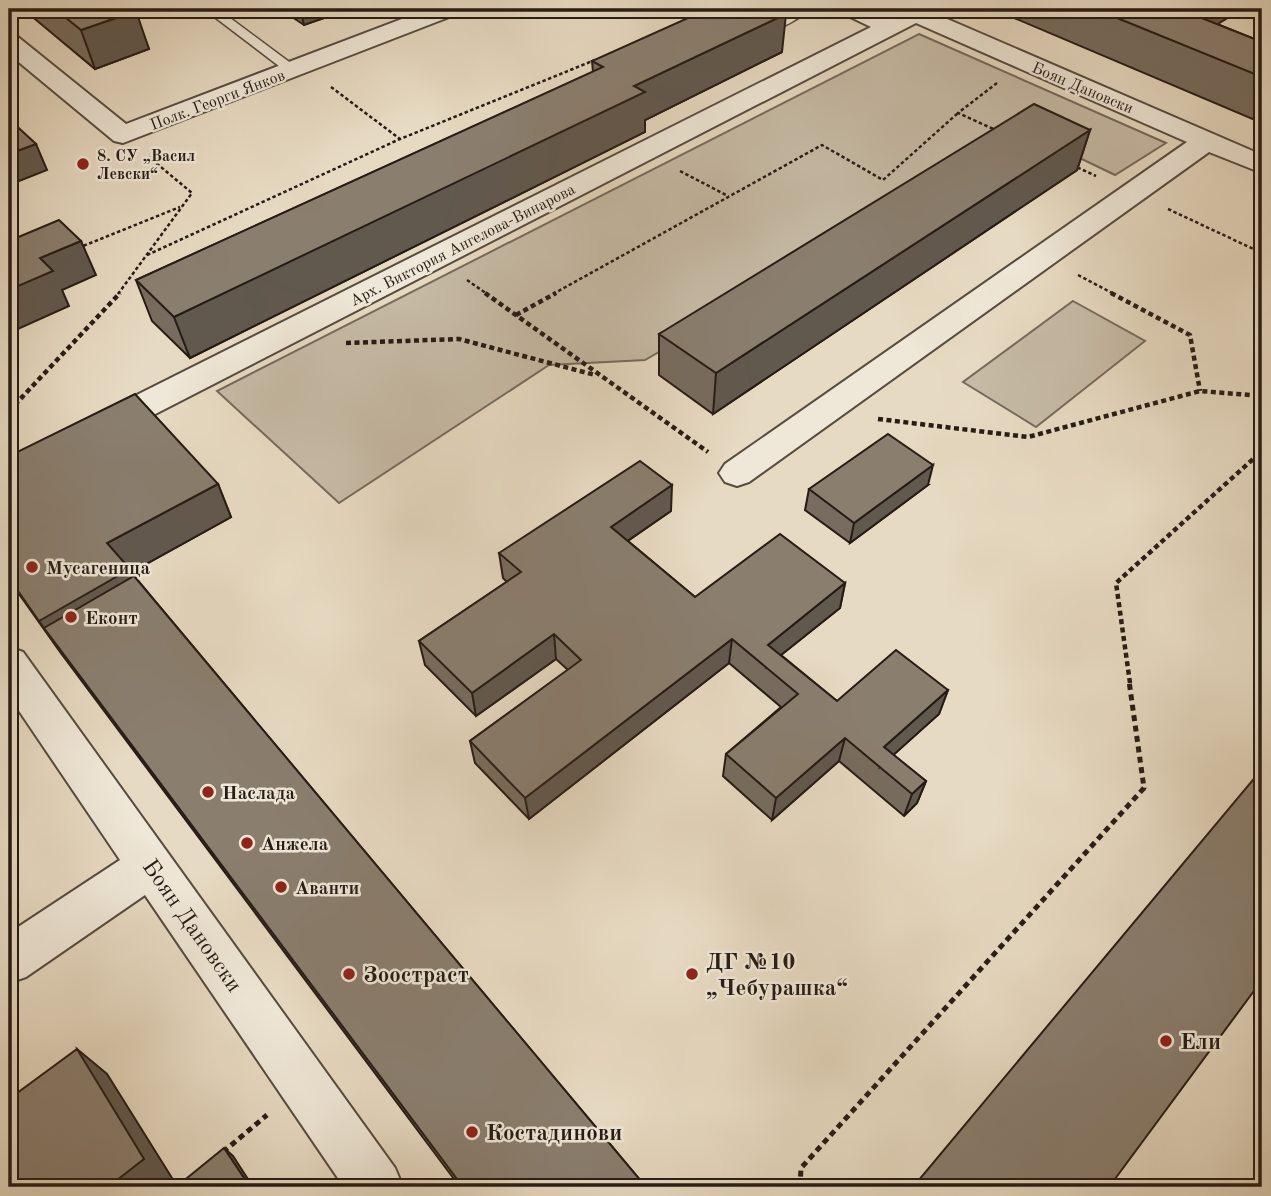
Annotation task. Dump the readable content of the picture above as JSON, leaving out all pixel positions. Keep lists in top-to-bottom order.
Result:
{
  "streets": {
    "street": ["Боян Дановски", "Полк. Георги Янков", "Арх. Виктория Ангелова-Винарова"]
  },
  "crossings": [
    ["Боян Дановски", "Арх. Виктория Ангелова-Винарова"]
  ],
  "places": [
    "8. СУ „Васил Левски“",
    "Мусагеница",
    "Еконт",
    "Наслада",
    "Анжела",
    "Аванти",
    "Зоостраст",
    "ДГ №10 „Чебурашка“",
    "Ели",
    "Костадинови"
  ]
}
